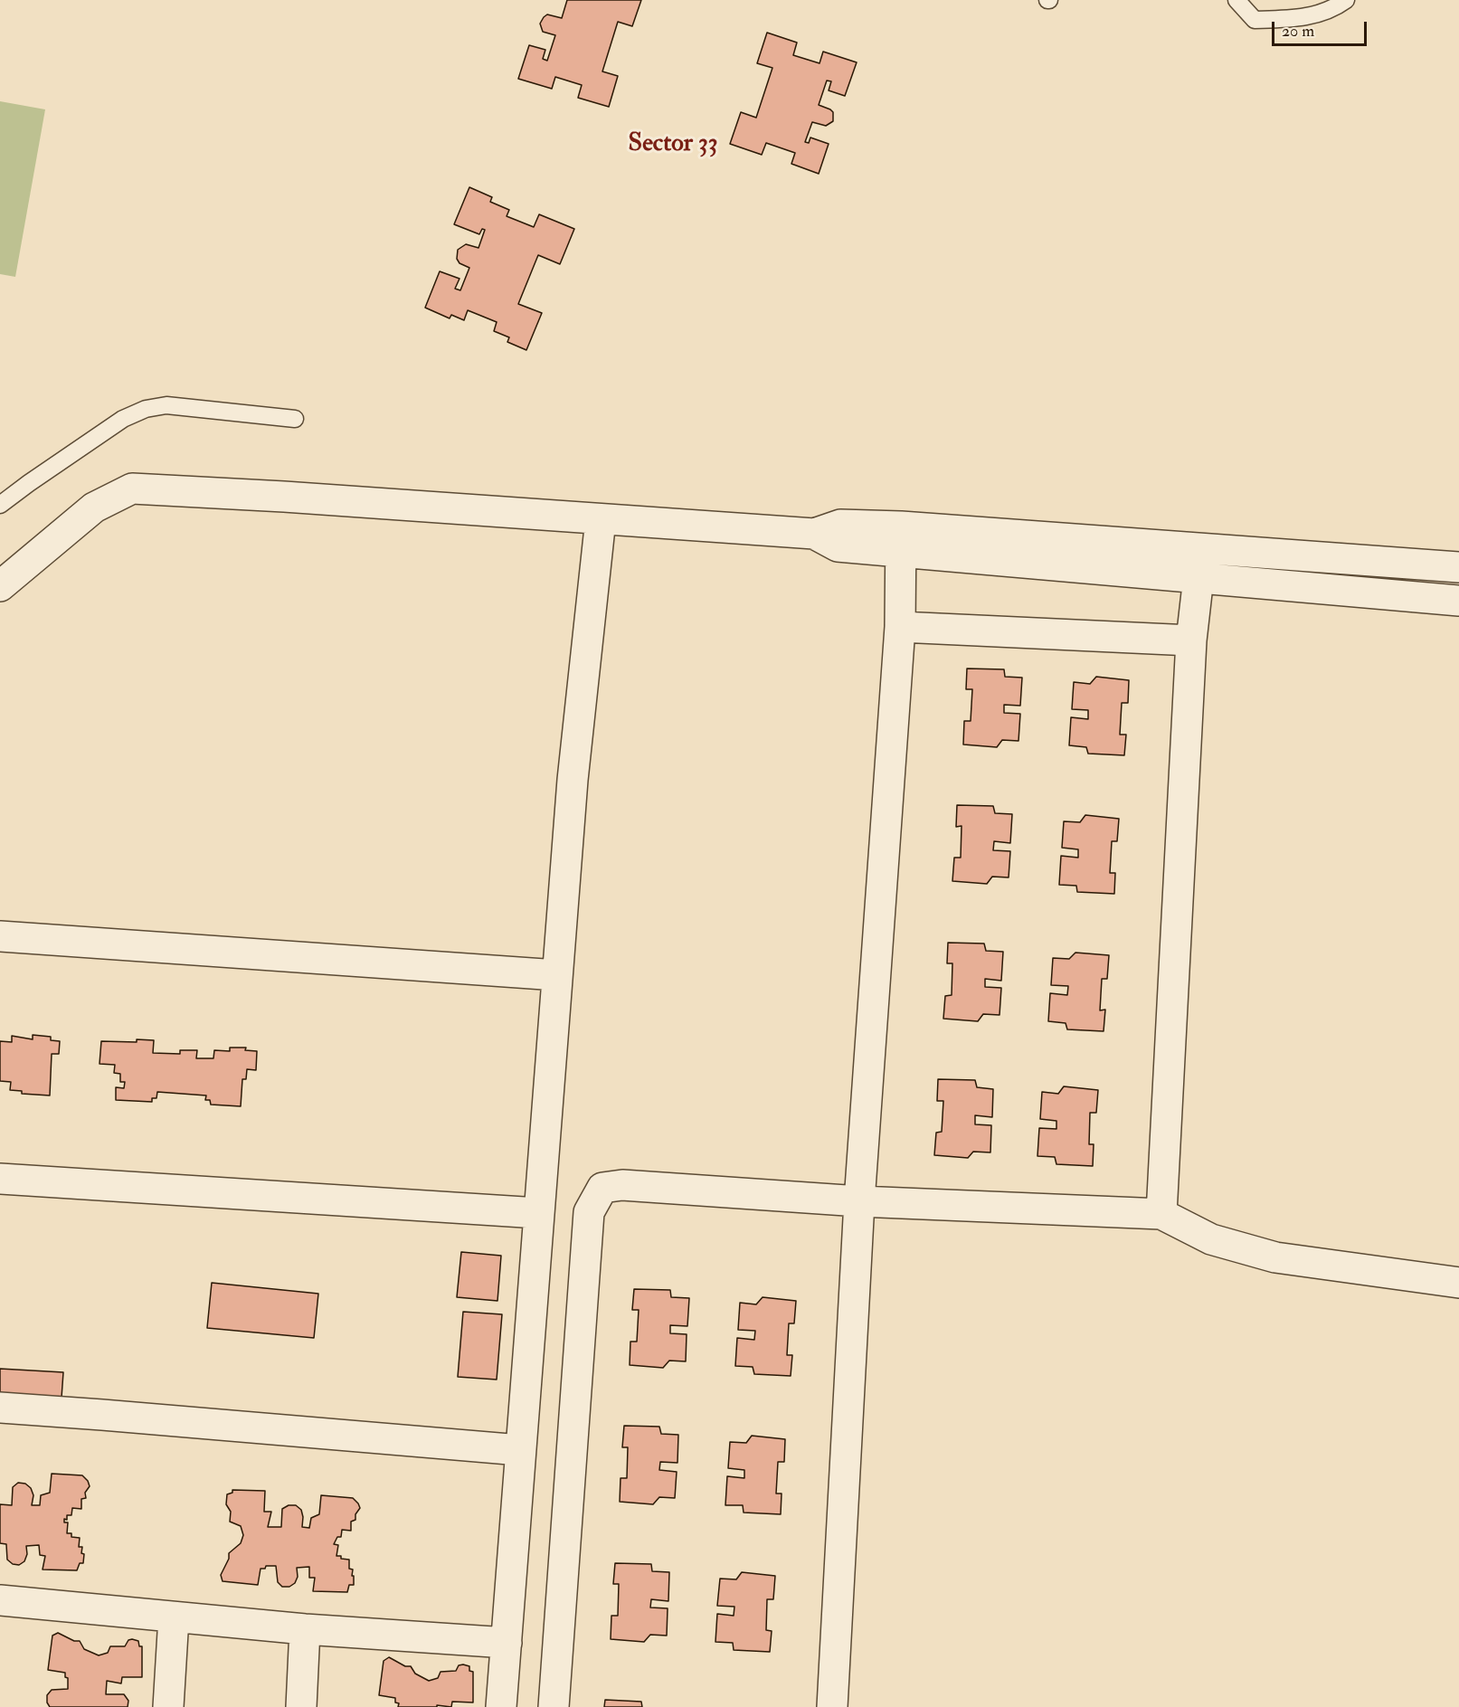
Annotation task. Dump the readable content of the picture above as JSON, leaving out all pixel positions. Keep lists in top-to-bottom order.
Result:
{
  "districts": ["Sector 33"],
  "scale_bar": "20 m"
}
